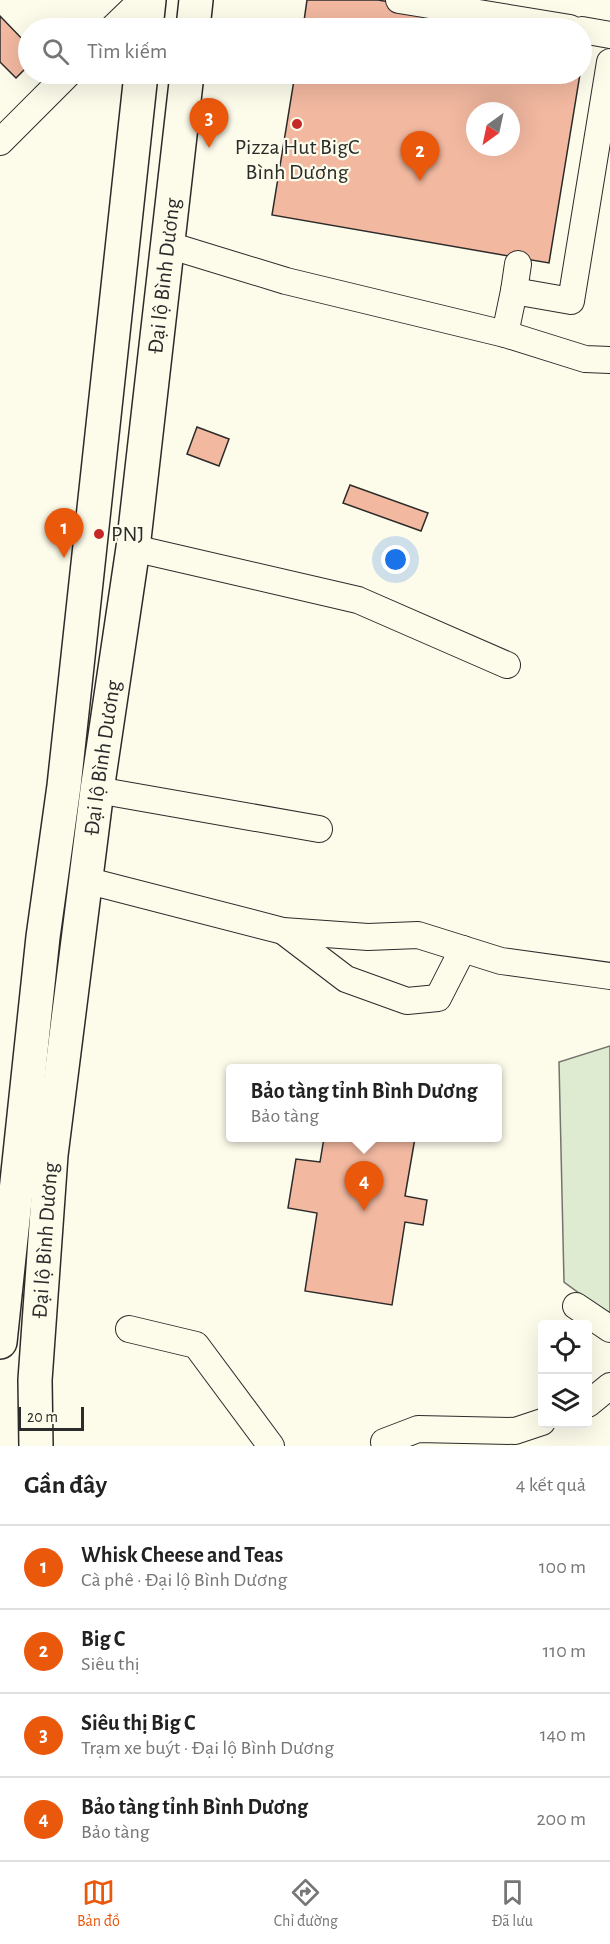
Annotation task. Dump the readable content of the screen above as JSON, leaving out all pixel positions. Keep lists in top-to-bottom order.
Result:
{
  "streets": {
    "highway": ["Đại lộ Bình Dương"]
  },
  "places": ["Pizza Hut BigC Bình Dương", "PNJ"],
  "scale_bar": "20 m",
  "north": "bottom left",
  "page": {
    "search": "Tìm kiếm",
    "pins": [
      "3",
      "2",
      "1",
      "4"
    ],
    "popup": ["Bảo tàng tỉnh Bình Dương", "Bảo tàng"],
    "scale": "20 m",
    "heading": ["Gần đây", "4 kết quả"],
    "list": [
      {
        "mark": "1",
        "name": "Whisk Cheese and Teas",
        "note": "Cà phê · Đại lộ Bình Dương",
        "value": "100 m"
      },
      {
        "mark": "2",
        "name": "Big C",
        "note": "Siêu thị",
        "value": "110 m"
      },
      {
        "mark": "3",
        "name": "Siêu thị Big C",
        "note": "Trạm xe buýt · Đại lộ Bình Dương",
        "value": "140 m"
      },
      {
        "mark": "4",
        "name": "Bảo tàng tỉnh Bình Dương",
        "note": "Bảo tàng",
        "value": "200 m"
      }
    ],
    "nav": ["Bản đồ", "Chỉ đường", "Đã lưu"]
  }
}
